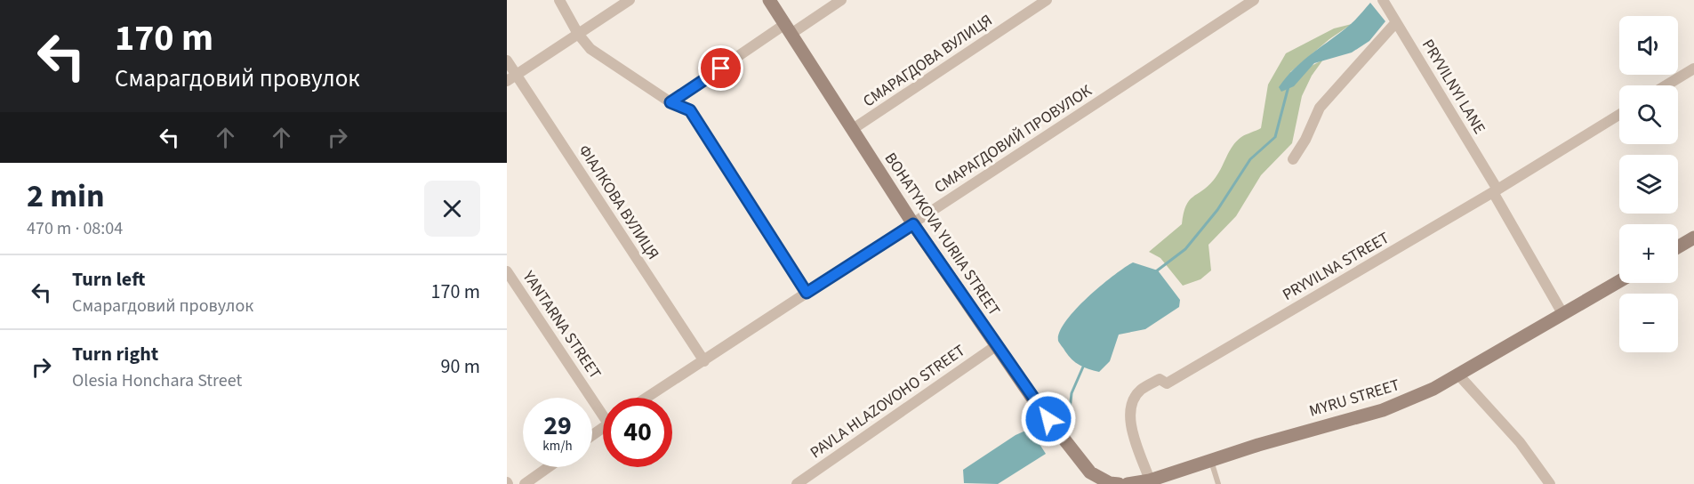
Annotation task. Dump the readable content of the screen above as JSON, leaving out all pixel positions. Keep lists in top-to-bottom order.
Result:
{
  "streets": {
    "street": [
      "СМАРАГДОВА ВУЛИЦЯ",
      "PRYVILNYI LANE",
      "СМАРАГДОВИЙ ПРОВУЛОК",
      "ФІАЛКОВА ВУЛИЦЯ",
      "BOHATYKOVA YURIIA STREET",
      "PRYVILNA STREET",
      "YANTARNA STREET",
      "MYRU STREET",
      "PAVLA HLAZOVOHO STREET"
    ]
  },
  "crossings": [
    ["СМАРАГДОВА ВУЛИЦЯ", "BOHATYKOVA YURIIA STREET"],
    ["PRYVILNYI LANE", "PRYVILNA STREET"],
    ["PRYVILNYI LANE", "MYRU STREET"],
    ["СМАРАГДОВИЙ ПРОВУЛОК", "ФІАЛКОВА ВУЛИЦЯ"],
    ["СМАРАГДОВИЙ ПРОВУЛОК", "BOHATYKOVA YURIIA STREET"],
    ["BOHATYKOVA YURIIA STREET", "PAVLA HLAZOVOHO STREET"],
    ["PRYVILNA STREET", "MYRU STREET"]
  ],
  "page": {
    "turn": ["170 m", "Смарагдовий провулок"],
    "map_buttons": ["+", "−"],
    "heading": ["2 min", "470 m · 08:04"],
    "list": [
      {
        "name": "Turn left",
        "note": "Смарагдовий провулок",
        "value": "170 m"
      },
      {
        "name": "Turn right",
        "note": "Olesia Honchara Street",
        "value": "90 m"
      }
    ],
    "speed": "29 km/h",
    "limit": "40"
  }
}
